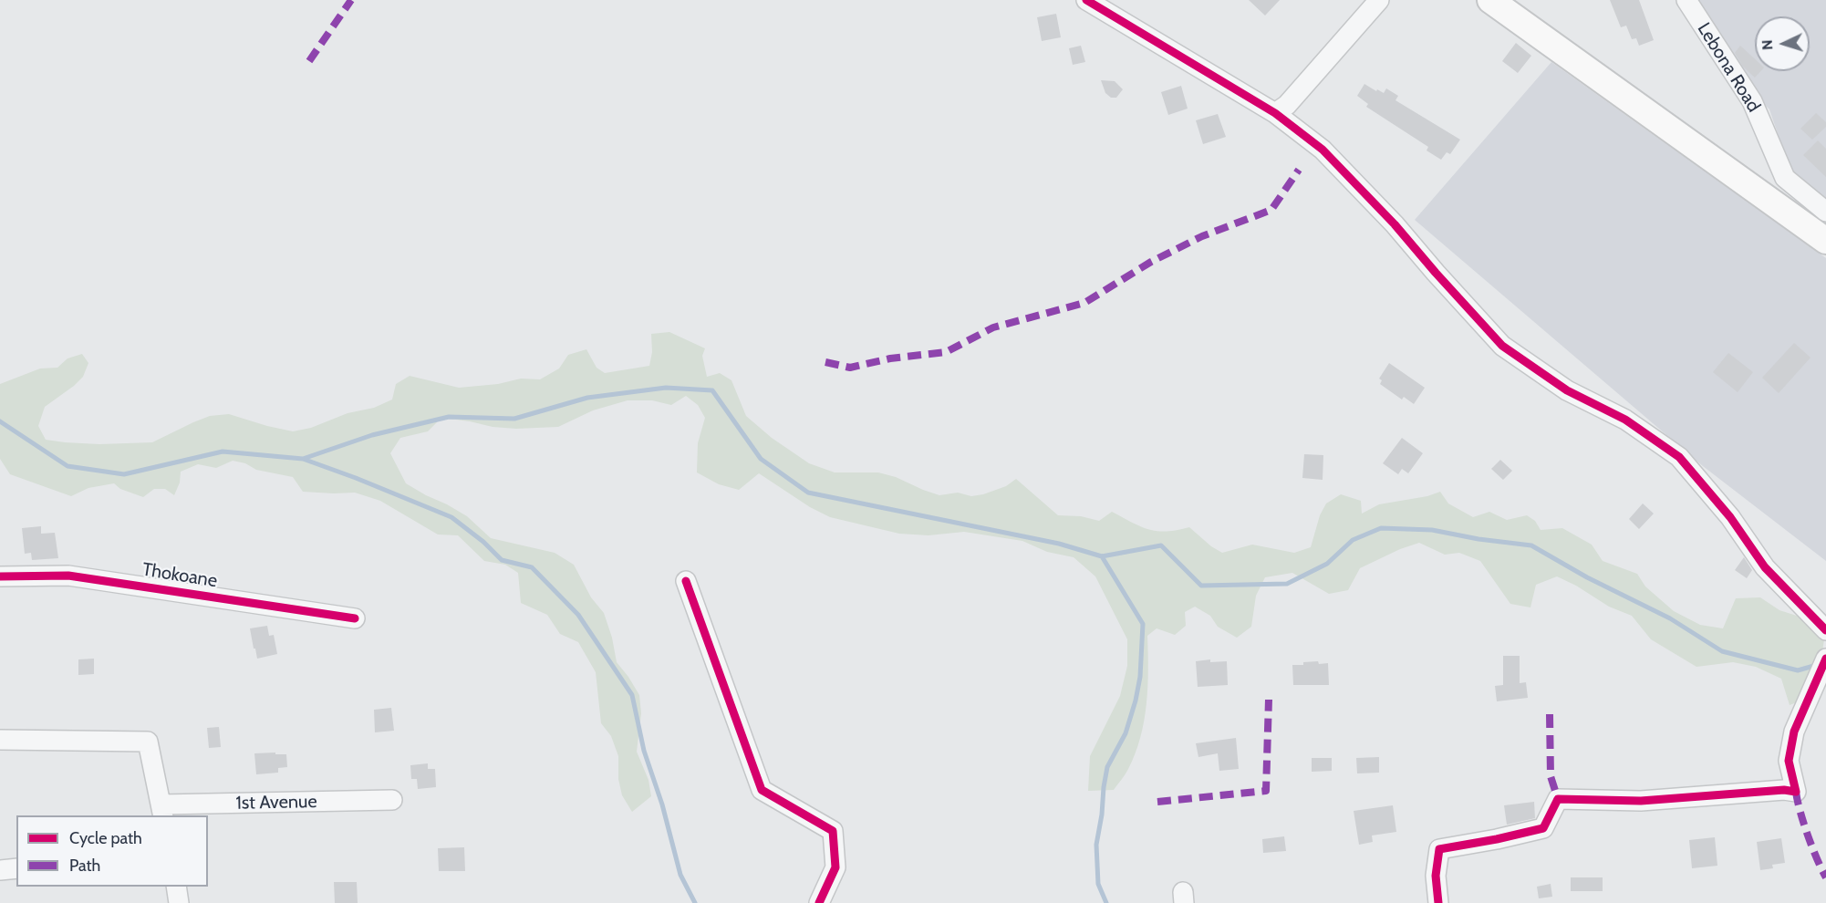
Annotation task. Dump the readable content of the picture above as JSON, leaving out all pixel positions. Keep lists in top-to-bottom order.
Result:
{
  "streets": {
    "street": ["Lebona Road", "Thokoane", "1st Avenue"]
  },
  "legend": ["Cycle path", "Path"],
  "north": "left"
}
